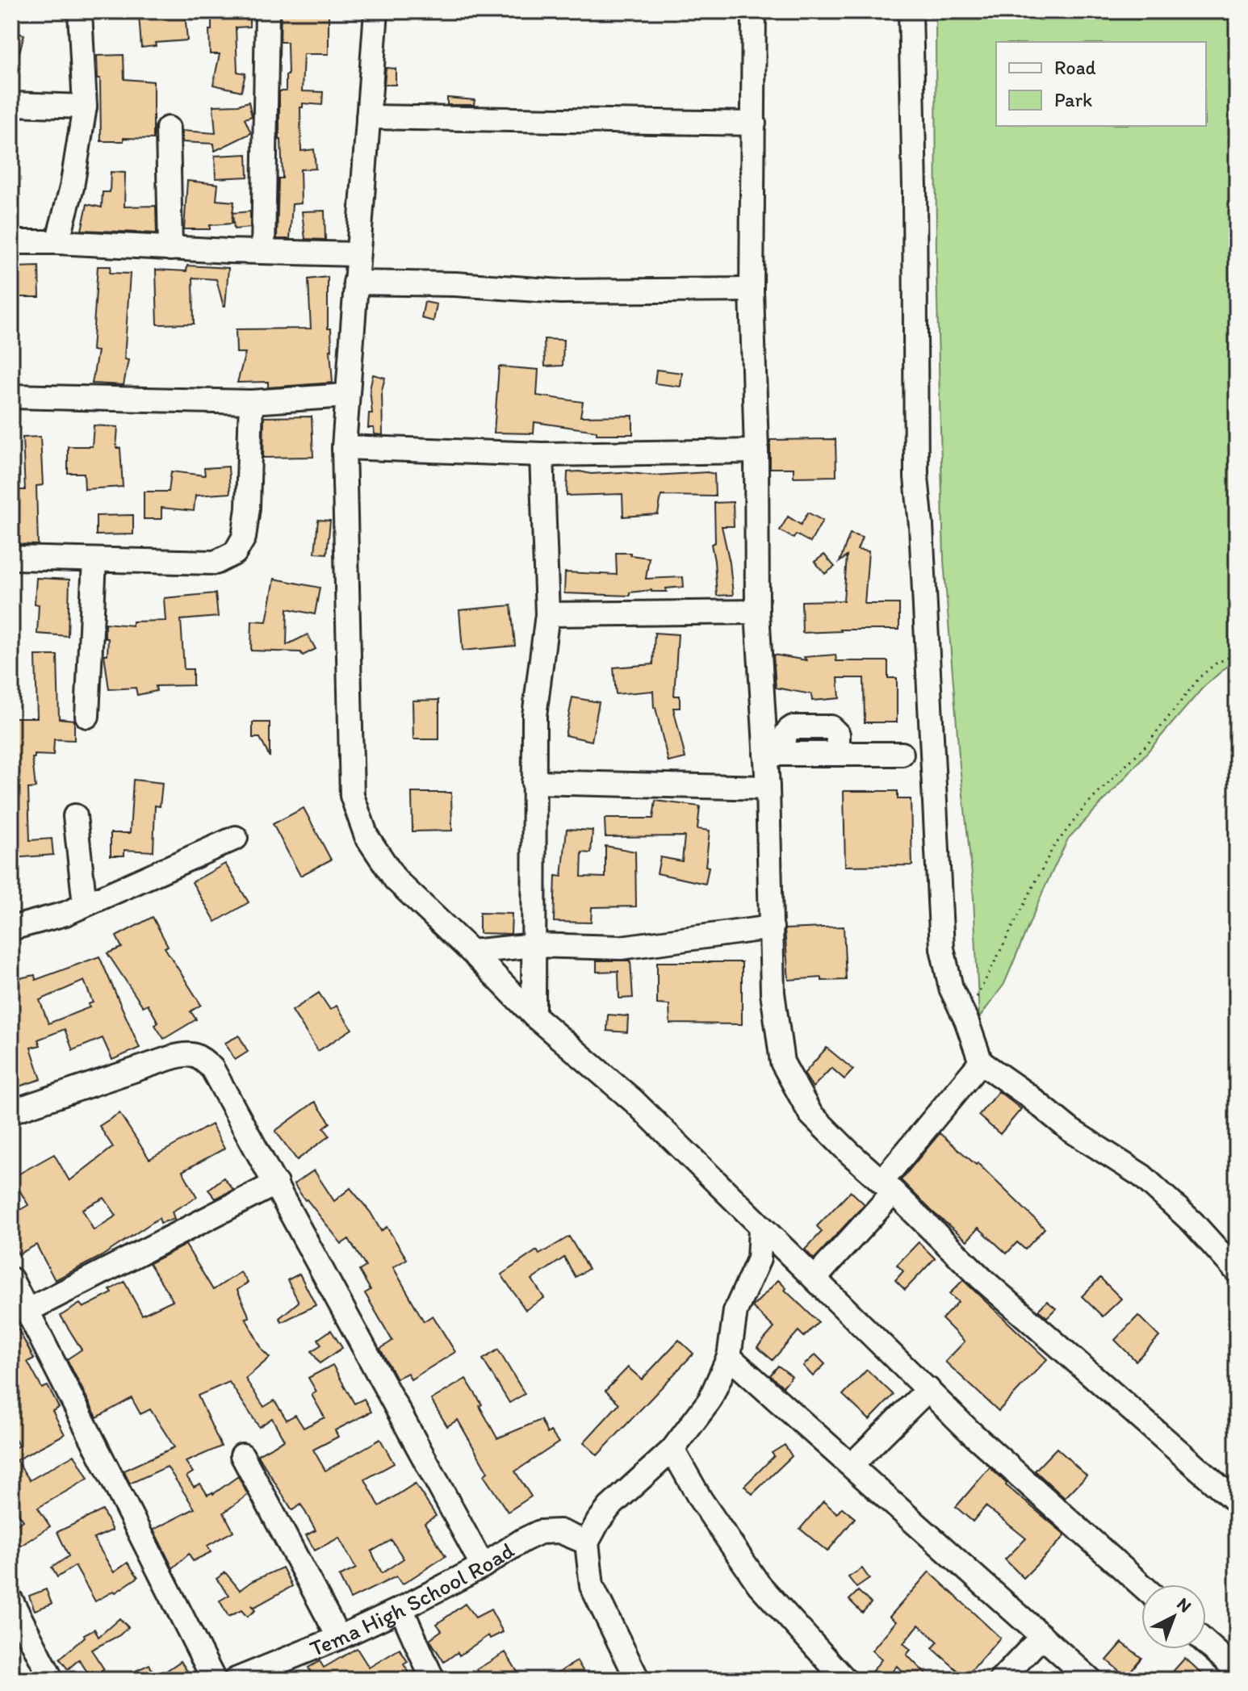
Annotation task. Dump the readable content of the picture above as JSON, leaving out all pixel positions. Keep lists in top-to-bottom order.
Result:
{
  "streets": {
    "street": ["Tema High School Road"]
  },
  "legend": ["Road", "Park"],
  "north": "top right"
}
